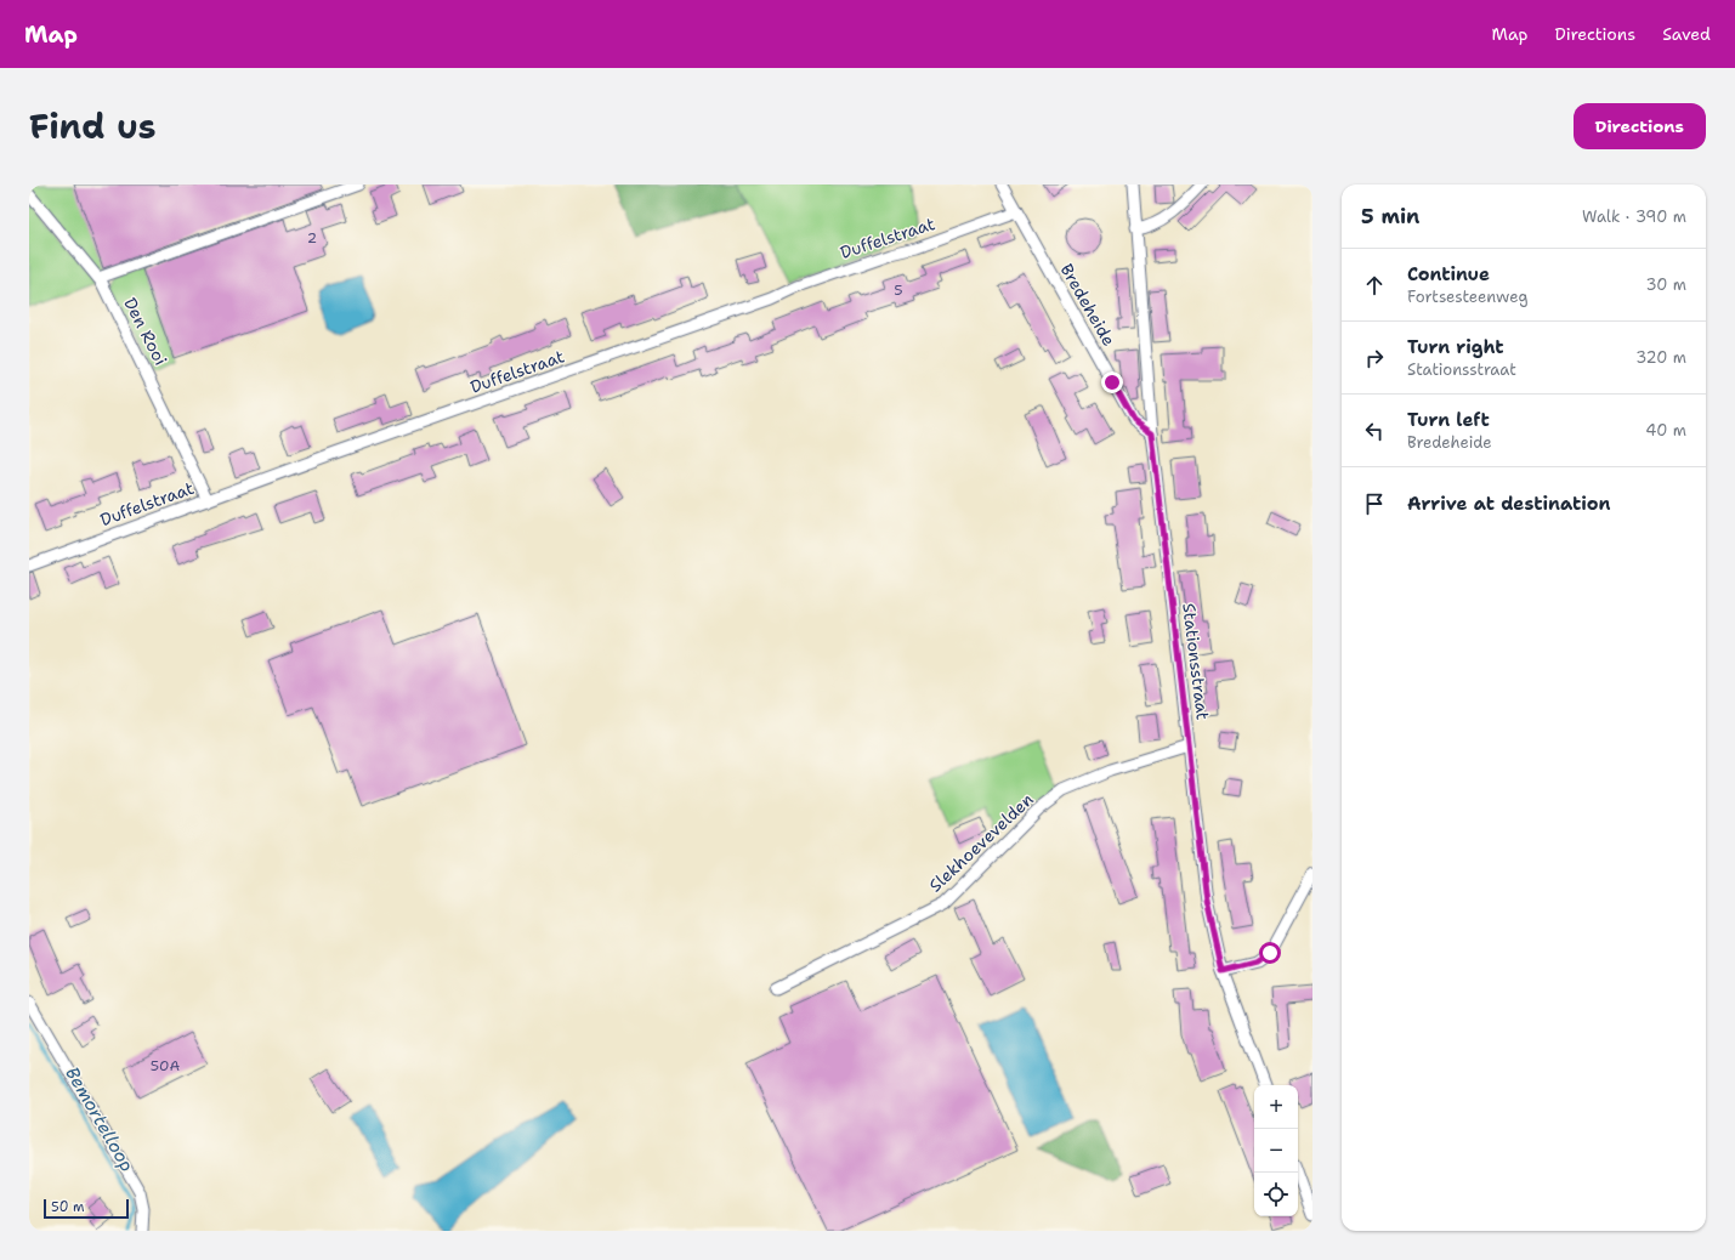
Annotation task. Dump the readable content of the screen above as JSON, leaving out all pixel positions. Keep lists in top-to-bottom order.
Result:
{
  "streets": {
    "street": [
      "Duffelstraat",
      "Bredeheide",
      "Den Rooi",
      "Stationsstraat",
      "Slekhoevevelden"
    ]
  },
  "crossings": [
    ["Duffelstraat", "Bredeheide"],
    ["Duffelstraat", "Den Rooi"],
    ["Bredeheide", "Stationsstraat"],
    ["Stationsstraat", "Slekhoevevelden"]
  ],
  "water": ["Bemortelloop"],
  "house_numbers": ["2", "5", "50A"],
  "scale_bar": "50 m",
  "page": {
    "header": "Map",
    "nav": ["Map", "Directions", "Saved"],
    "title": "Find us",
    "buttons": "Directions",
    "heading": ["5 min", "Walk · 390 m"],
    "list": [
      ["Continue", "Fortsesteenweg", "30 m"],
      ["Turn right", "Stationsstraat", "320 m"],
      ["Turn left", "Bredeheide", "40 m"],
      "Arrive at destination"
    ],
    "map_buttons": ["+", "−"],
    "scale": "50 m"
  }
}
